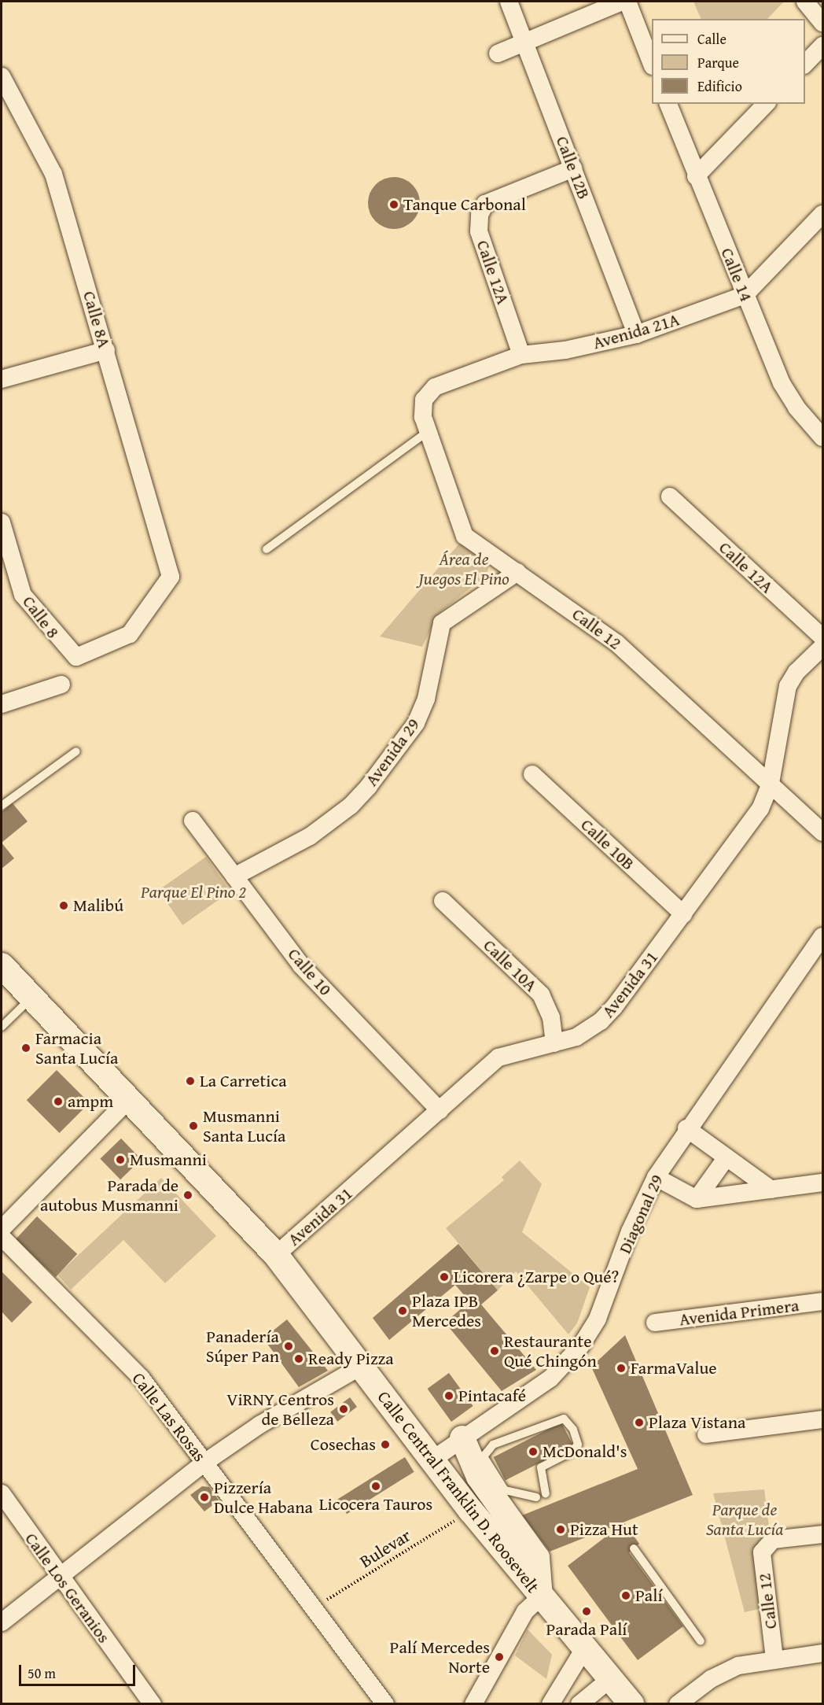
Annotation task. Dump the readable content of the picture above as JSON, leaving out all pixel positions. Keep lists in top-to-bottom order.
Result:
{
  "streets": {
    "main road": ["Calle Central Franklin D. Roosevelt"],
    "street": [
      "Calle 12B",
      "Calle 12A",
      "Calle 14",
      "Calle 8A",
      "Avenida 21A",
      "Calle 8",
      "Calle 12",
      "Avenida 29",
      "Calle 10B",
      "Calle 10A",
      "Calle 10",
      "Avenida 31",
      "Diagonal 29",
      "Avenida Primera",
      "Calle Las Rosas",
      "Calle Los Geranios"
    ],
    "path": ["Bulevar"]
  },
  "crossings": [
    ["Calle 12B", "Calle 12A"],
    ["Calle 12B", "Avenida 21A"],
    ["Calle 12A", "Avenida 21A"],
    ["Calle 14", "Avenida 21A"],
    ["Calle 8A", "Calle 8"],
    ["Avenida 21A", "Calle 12"],
    ["Calle 12", "Avenida 29"],
    ["Calle 12", "Avenida 31"],
    ["Avenida 29", "Calle 10"],
    ["Calle 10B", "Avenida 31"],
    ["Calle 10A", "Avenida 31"],
    ["Calle 10", "Avenida 31"],
    ["Avenida 31", "Calle Central Franklin D. Roosevelt"],
    ["Diagonal 29", "Calle Central Franklin D. Roosevelt"],
    ["Calle Las Rosas", "Bulevar"],
    ["Calle Central Franklin D. Roosevelt", "Bulevar"]
  ],
  "parks": ["Área de Juegos El Pino", "Parque El Pino 2", "Parque de Santa Lucía"],
  "places": [
    "Tanque Carbonal",
    "Malibú",
    "Farmacia Santa Lucía",
    "La Carretica",
    "ampm",
    "Musmanni Santa Lucía",
    "Musmanni",
    "Parada de autobus Musmanni",
    "Licorera ¿Zarpe o Qué?",
    "Plaza IPB Mercedes",
    "Panadería Súper Pan",
    "Restaurante Qué Chingón",
    "Ready Pizza",
    "FarmaValue",
    "Pintacafé",
    "ViRNY Centros de Belleza",
    "Plaza Vistana",
    "Cosechas",
    "McDonald's",
    "Licocera Tauros",
    "Pizzería Dulce Habana",
    "Pizza Hut",
    "Palí",
    "Parada Palí",
    "Palí Mercedes Norte"
  ],
  "legend": ["Calle", "Parque", "Edificio"],
  "scale_bar": "50 m"
}
